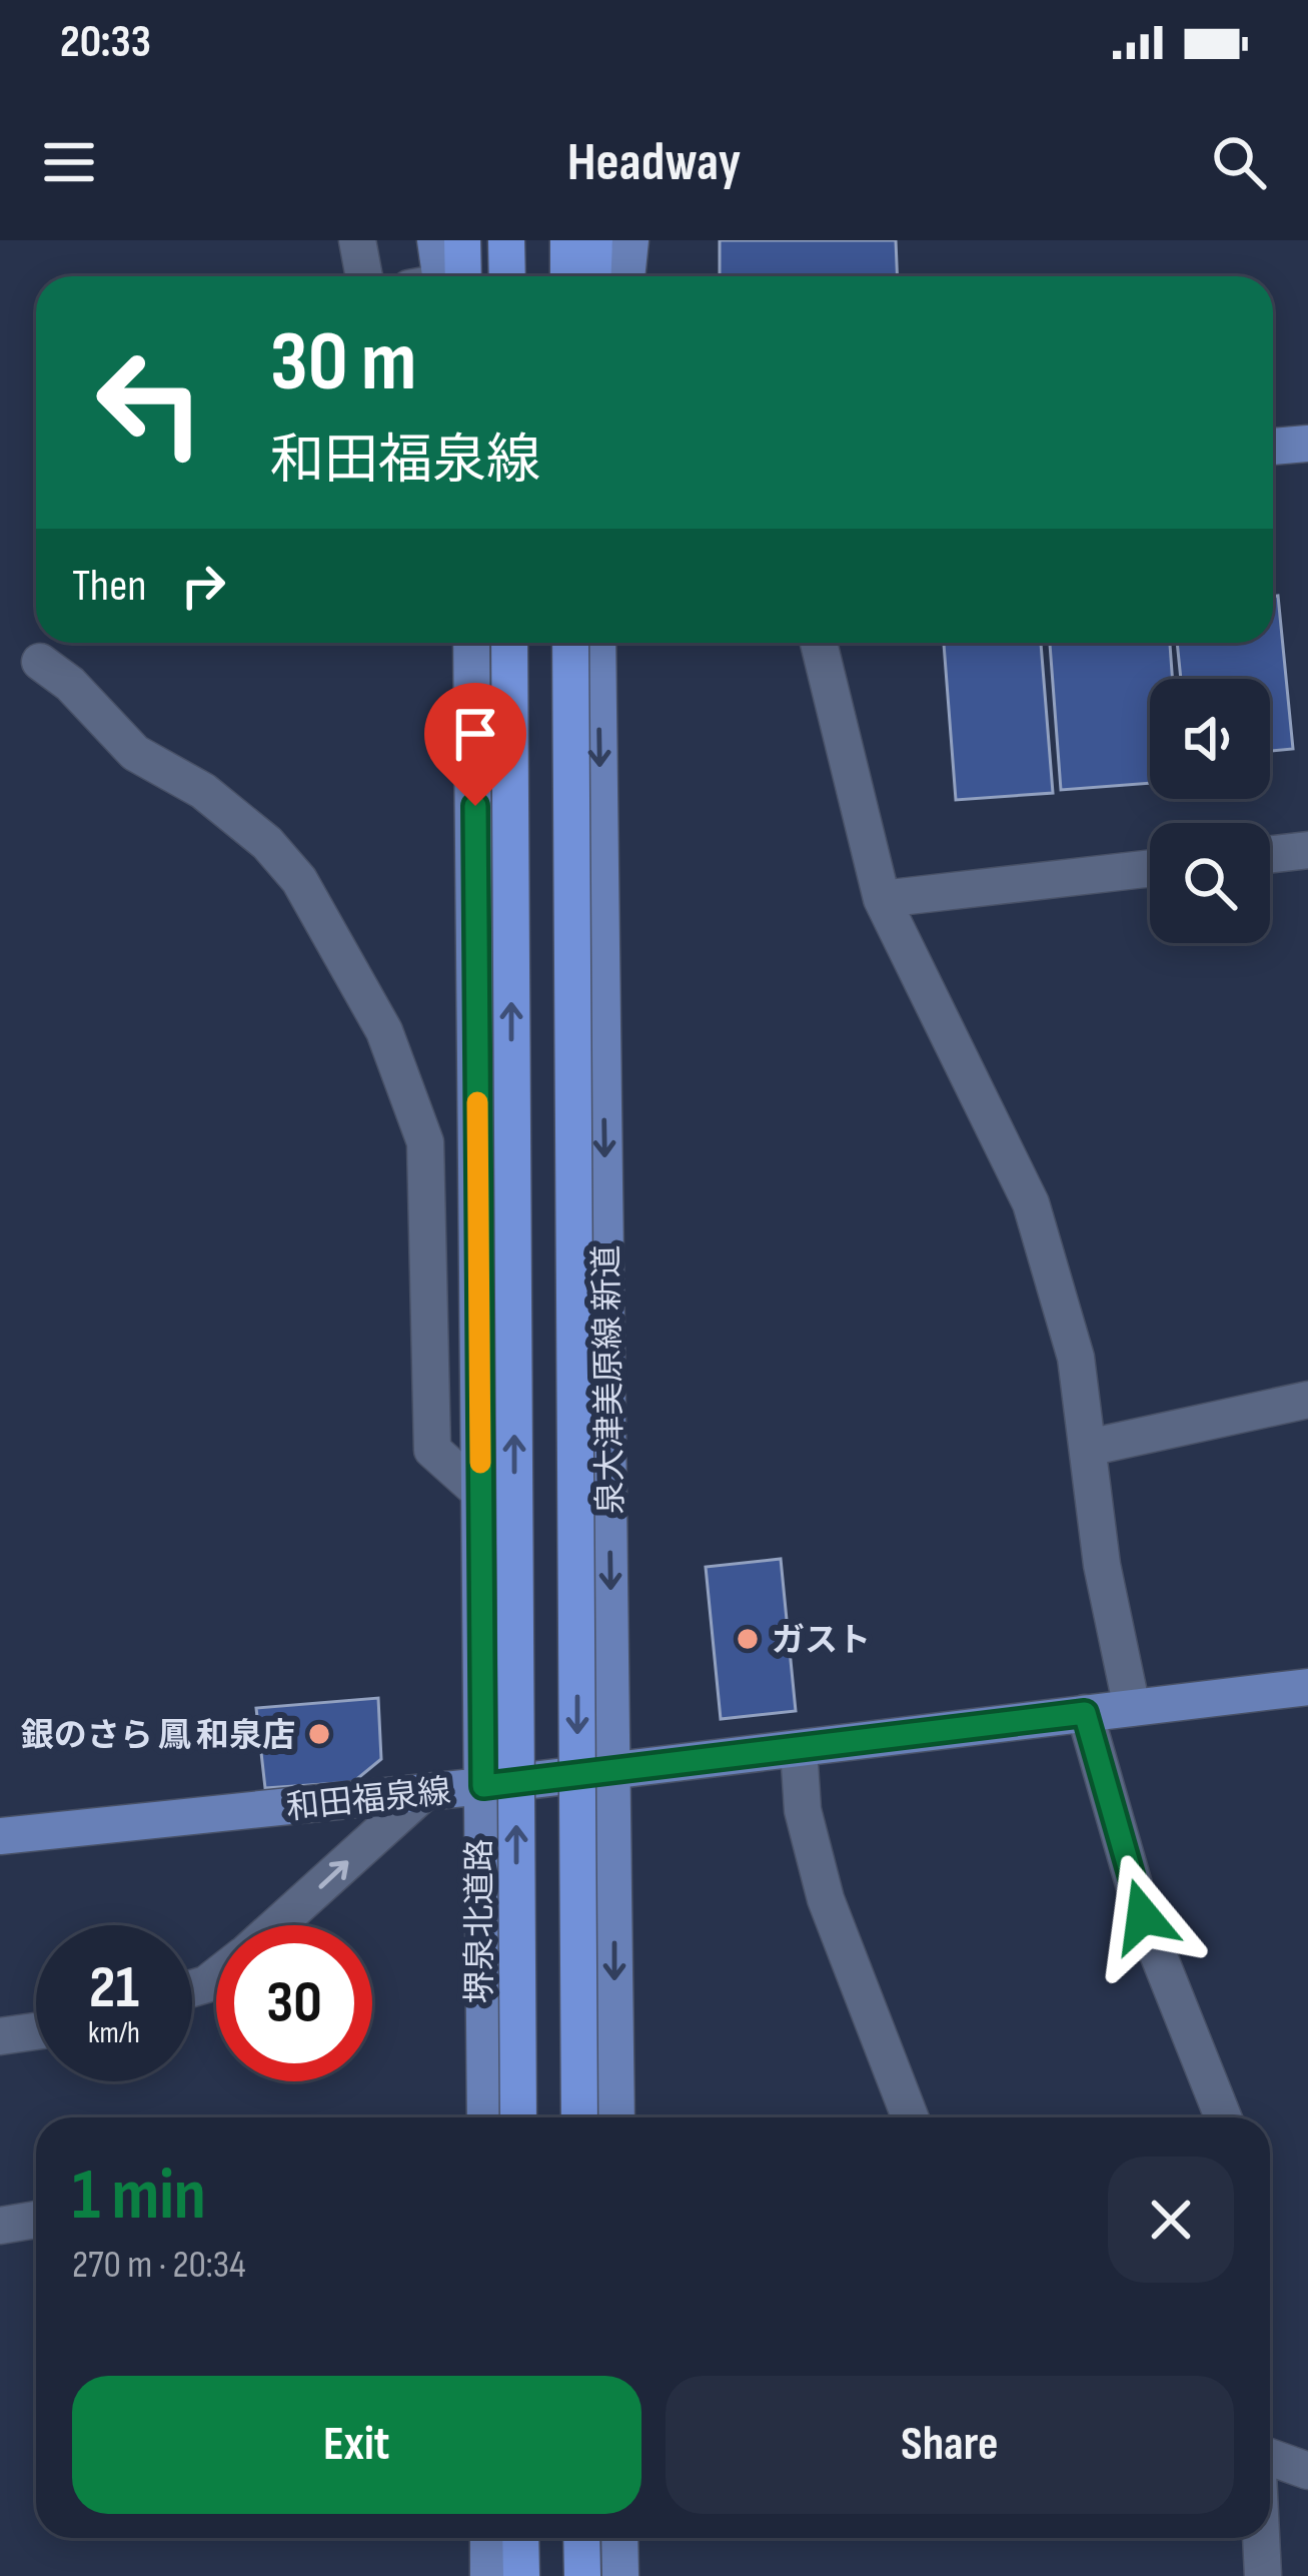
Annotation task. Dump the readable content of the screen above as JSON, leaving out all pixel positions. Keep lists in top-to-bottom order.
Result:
{
  "streets": {
    "highway": ["堺泉北道路"],
    "main road": ["泉大津美原線 新道", "和田福泉線"]
  },
  "crossings": [
    ["泉大津美原線 新道", "和田福泉線"]
  ],
  "places": ["ガスト", "銀のさら 鳳 和泉店"],
  "page": {
    "status": "20:33",
    "header": "Headway",
    "turn": ["30 m", "和田福泉線"],
    "then": "Then",
    "speed": "21 km/h",
    "limit": "30",
    "heading": ["1 min", "270 m · 20:34"],
    "buttons": ["Exit", "Share"]
  }
}
